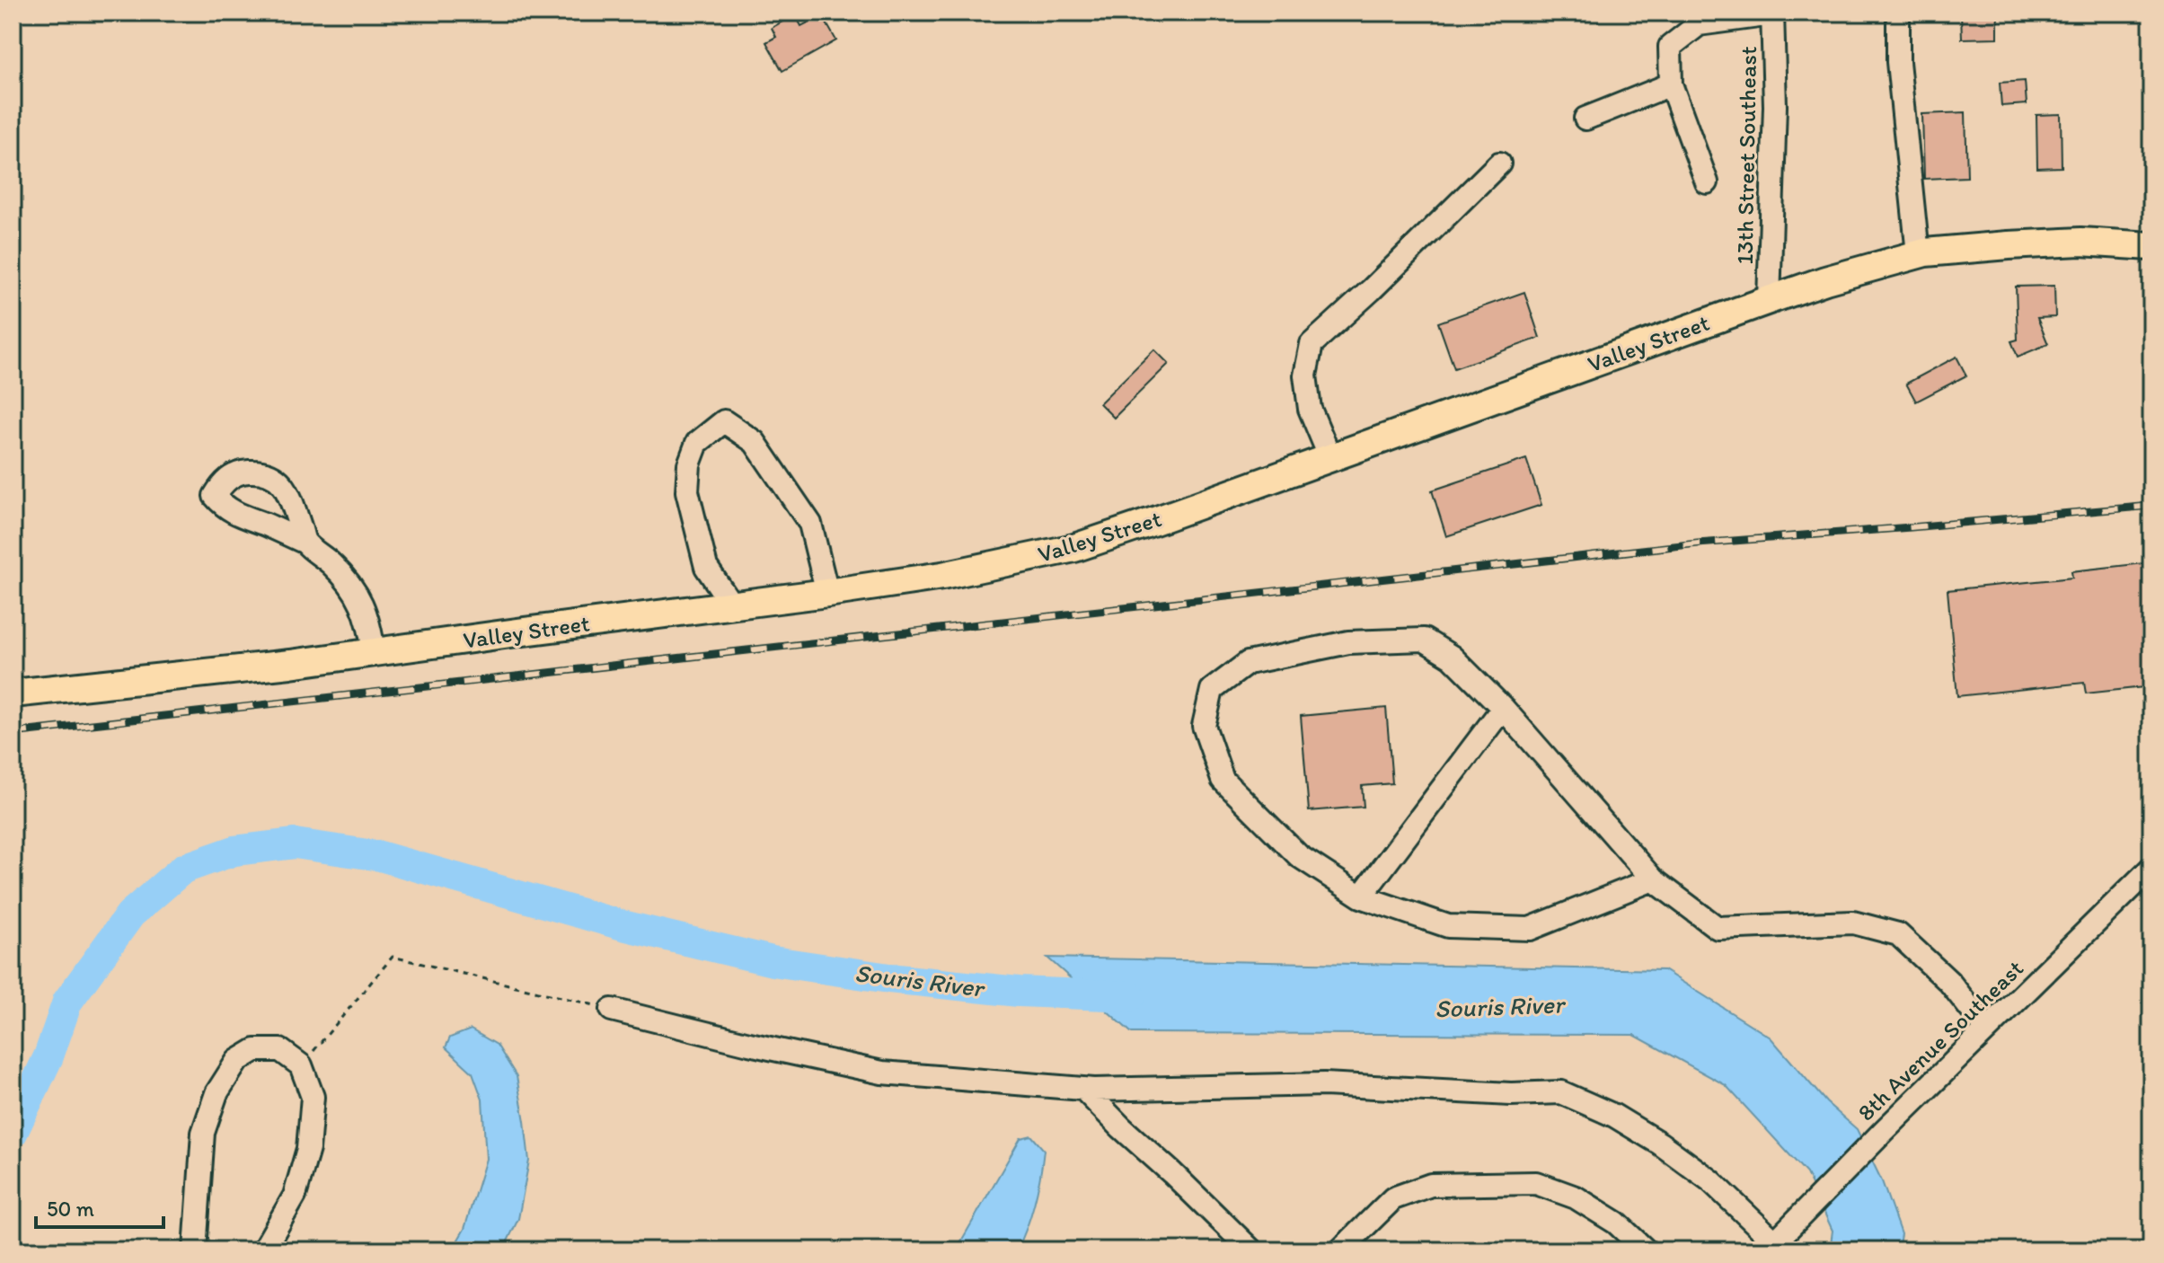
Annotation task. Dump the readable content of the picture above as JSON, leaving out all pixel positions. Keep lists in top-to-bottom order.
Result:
{
  "streets": {
    "main road": ["Valley Street"],
    "street": ["13th Street Southeast", "8th Avenue Southeast"]
  },
  "crossings": [
    ["13th Street Southeast", "Valley Street"]
  ],
  "water": ["Souris River"],
  "scale_bar": "50 m"
}
